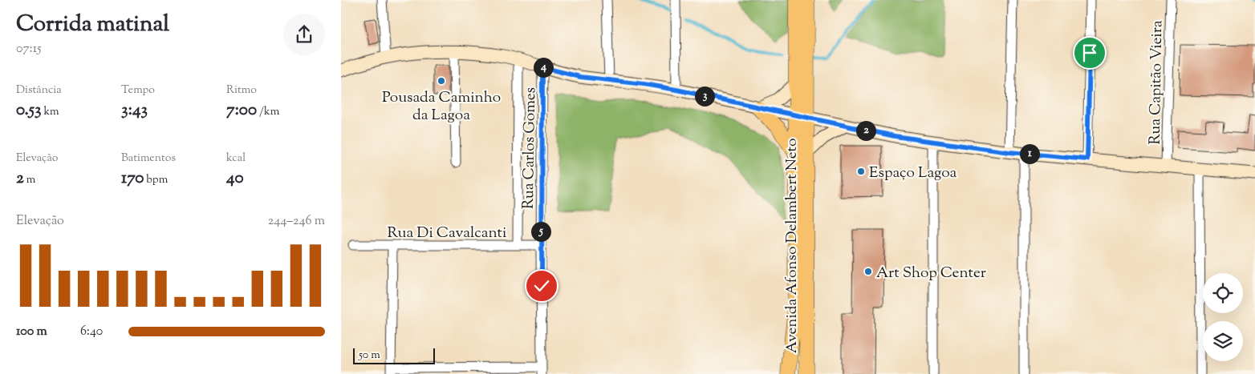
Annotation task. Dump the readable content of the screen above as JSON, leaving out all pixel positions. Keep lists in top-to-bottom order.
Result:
{
  "streets": {
    "main road": ["Avenida Afonso Delambert Neto"],
    "street": ["Rua Capitão Vieira", "Rua Carlos Gomes", "Rua Di Cavalcanti"]
  },
  "crossings": [
    ["Rua Carlos Gomes", "Rua Di Cavalcanti"]
  ],
  "places": ["Pousada Caminho da Lagoa", "Espaço Lagoa", "Art Shop Center"],
  "scale_bar": "50 m",
  "page": {
    "heading": ["Corrida matinal", "07:15"],
    "pins": [
      "4",
      "3",
      "2",
      "1",
      "5"
    ],
    "stats": [
      ["Distância", "0.53 km"],
      ["Tempo", "3:43"],
      ["Ritmo", "7:00 /km"],
      ["Elevação", "2 m"],
      ["Batimentos", "170 bpm"],
      ["kcal", "40"]
    ],
    "chart": ["Elevação", "244–246 m"],
    "list": [
      {
        "name": "100 m",
        "note": "6:40"
      }
    ],
    "scale": "50 m"
  }
}
